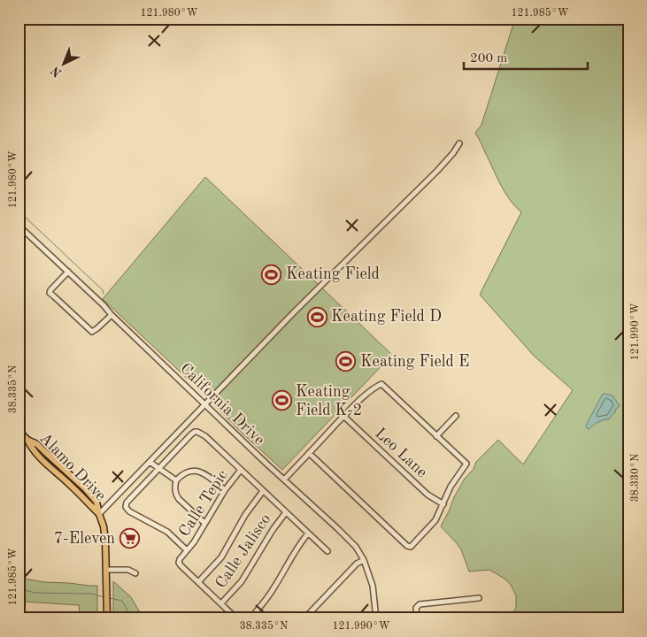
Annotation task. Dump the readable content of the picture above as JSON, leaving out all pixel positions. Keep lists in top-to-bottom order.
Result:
{
  "streets": {
    "main road": ["Alamo Drive"],
    "street": [
      "California Drive",
      "Leo Lane",
      "Calle Tepic",
      "Calle Jalisco"
    ]
  },
  "places": {
    "sports": [
      "Keating Field",
      "Keating Field D",
      "Keating Field E",
      "Keating Field K-2"
    ],
    "supermarket": ["7-Eleven"]
  },
  "scale_bar": "200 m",
  "north": "bottom left",
  "coordinates": [
    "121.980°W",
    "121.985°W",
    "121.990°W",
    "38.335°N",
    "38.330°N"
  ]
}
